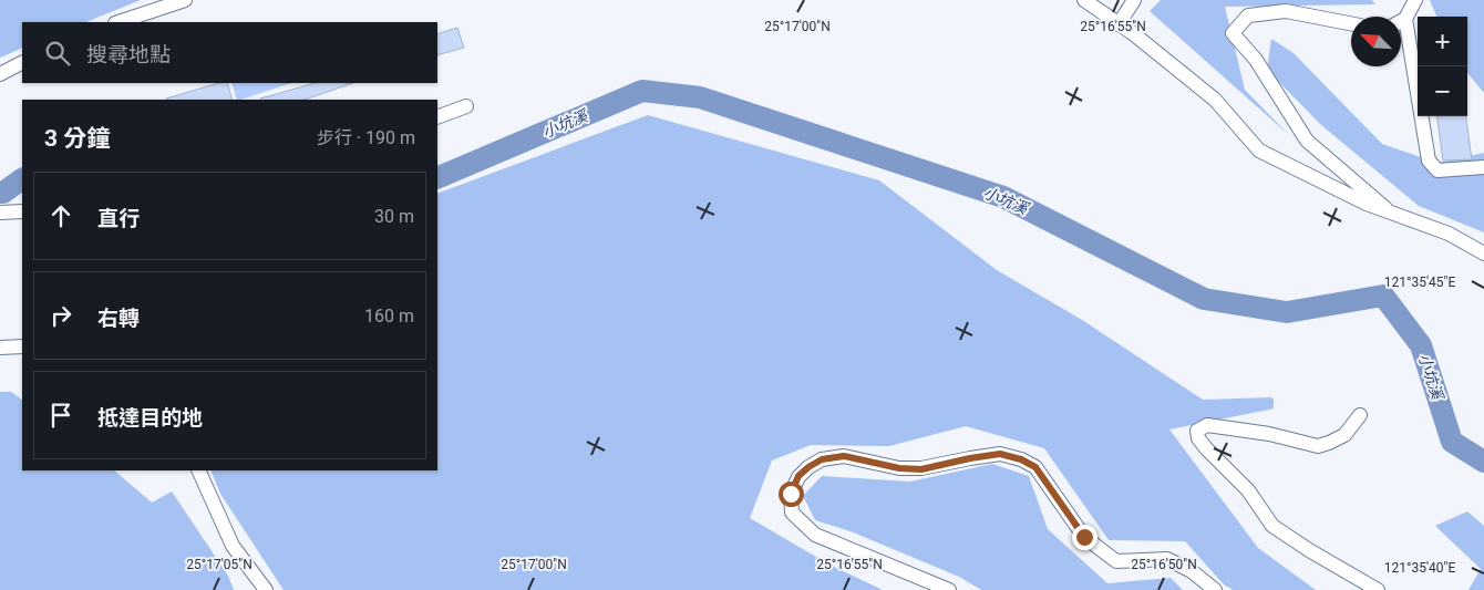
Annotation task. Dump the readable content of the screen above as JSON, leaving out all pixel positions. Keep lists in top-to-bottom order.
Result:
{
  "water": ["小坑溪"],
  "north": "top left",
  "page": {
    "map_buttons": ["+", "−"],
    "search": "搜尋地點",
    "heading": ["3 分鐘", "步行 · 190 m"],
    "list": [
      ["直行", "30 m"],
      ["右轉", "160 m"],
      "抵達目的地"
    ]
  },
  "coordinates": [
    "25°17'00\"N",
    "25°16'55\"N",
    "121°35'45\"E",
    "25°17'05\"N",
    "25°16'50\"N",
    "121°35'40\"E"
  ]
}
